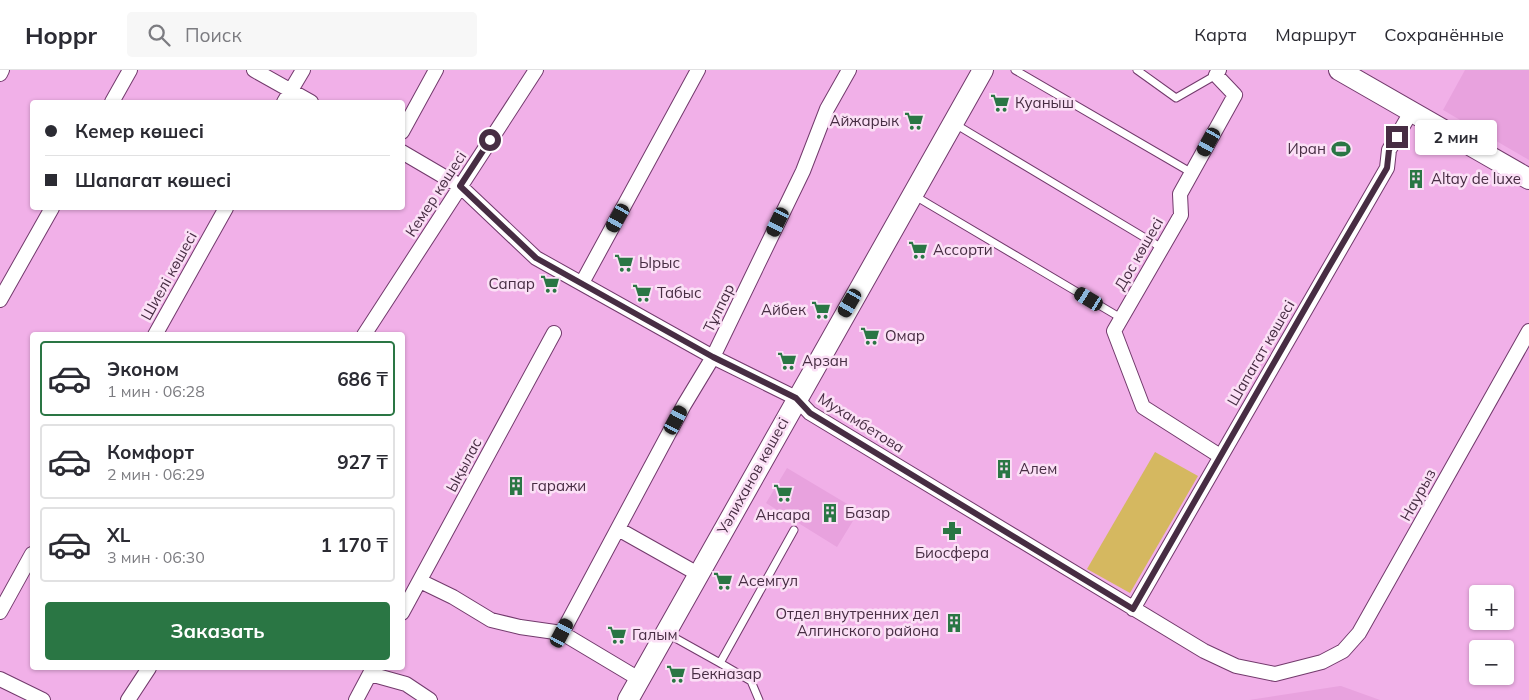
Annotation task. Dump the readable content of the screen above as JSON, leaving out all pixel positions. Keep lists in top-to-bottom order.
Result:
{
  "streets": {
    "street": [
      "Кемер көшесі",
      "Дос көшесі",
      "Шиелі көшесі",
      "Тұлпар",
      "Шапагат көшесі",
      "Мухамбетова",
      "Ықылас",
      "Уәлиханов көшесі",
      "Наурыз"
    ]
  },
  "crossings": [
    ["Кемер көшесі", "Мухамбетова"],
    ["Дос көшесі", "Шапагат көшесі"],
    ["Тұлпар", "Мухамбетова"],
    ["Шапагат көшесі", "Мухамбетова"],
    ["Мухамбетова", "Уәлиханов көшесі"],
    ["Мухамбетова", "Наурыз"]
  ],
  "places": {
    "supermarket": [
      "Куаныш",
      "Айжарык",
      "Ассорти",
      "Ырыс",
      "Сапар",
      "Табыс",
      "Айбек",
      "Омар",
      "Арзан",
      "Ансара",
      "Асемгул",
      "Галым",
      "Бекназар"
    ],
    "sports": ["Иран"],
    "building": [
      "Altay de luxe",
      "Алем",
      "гаражи",
      "Базар",
      "Отдел внутренних дел Алгинского района"
    ],
    "pharmacy": ["Биосфера"]
  },
  "page": {
    "header": "Hoppr",
    "search": "Поиск",
    "nav": ["Карта", "Маршрут", "Сохранённые"],
    "banner": ["Кемер көшесі", "Шапагат көшесі"],
    "bubble": "2 мин",
    "list": [
      {
        "name": "Эконом",
        "note": "1 мин · 06:28",
        "value": "686 ₸"
      },
      {
        "name": "Комфорт",
        "note": "2 мин · 06:29",
        "value": "927 ₸"
      },
      {
        "name": "XL",
        "note": "3 мин · 06:30",
        "value": "1 170 ₸"
      }
    ],
    "map_buttons": ["+", "−"],
    "buttons": "Заказать"
  }
}
